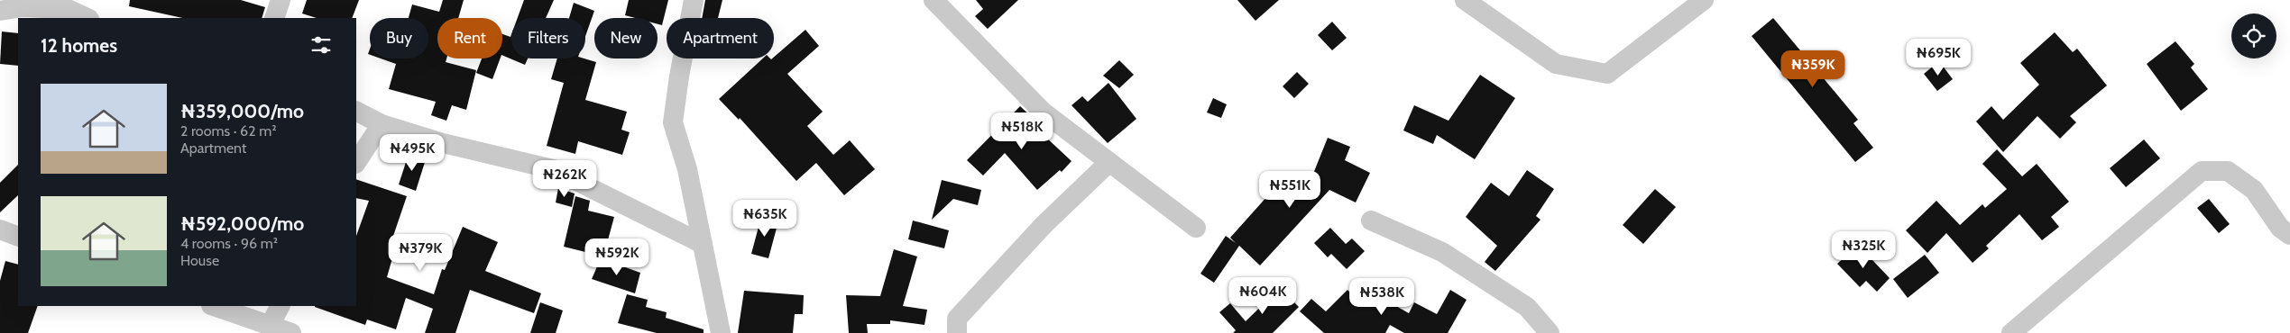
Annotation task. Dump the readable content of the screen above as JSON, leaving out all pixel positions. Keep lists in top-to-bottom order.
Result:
{
  "page": {
    "chip": [
      "Buy",
      "Rent",
      "Filters",
      "New",
      "Apartment"
    ],
    "heading": "12 homes",
    "price": [
      "₦695K",
      "₦359K",
      "₦518K",
      "₦495K",
      "₦262K",
      "₦551K",
      "₦635K",
      "₦325K",
      "₦379K",
      "₦592K",
      "₦604K",
      "₦538K"
    ],
    "list": [
      {
        "name": "₦359,000/mo",
        "note": "2 rooms · 62 m² · Apartment"
      },
      {
        "name": "₦592,000/mo",
        "note": "4 rooms · 96 m² · House"
      }
    ]
  }
}
